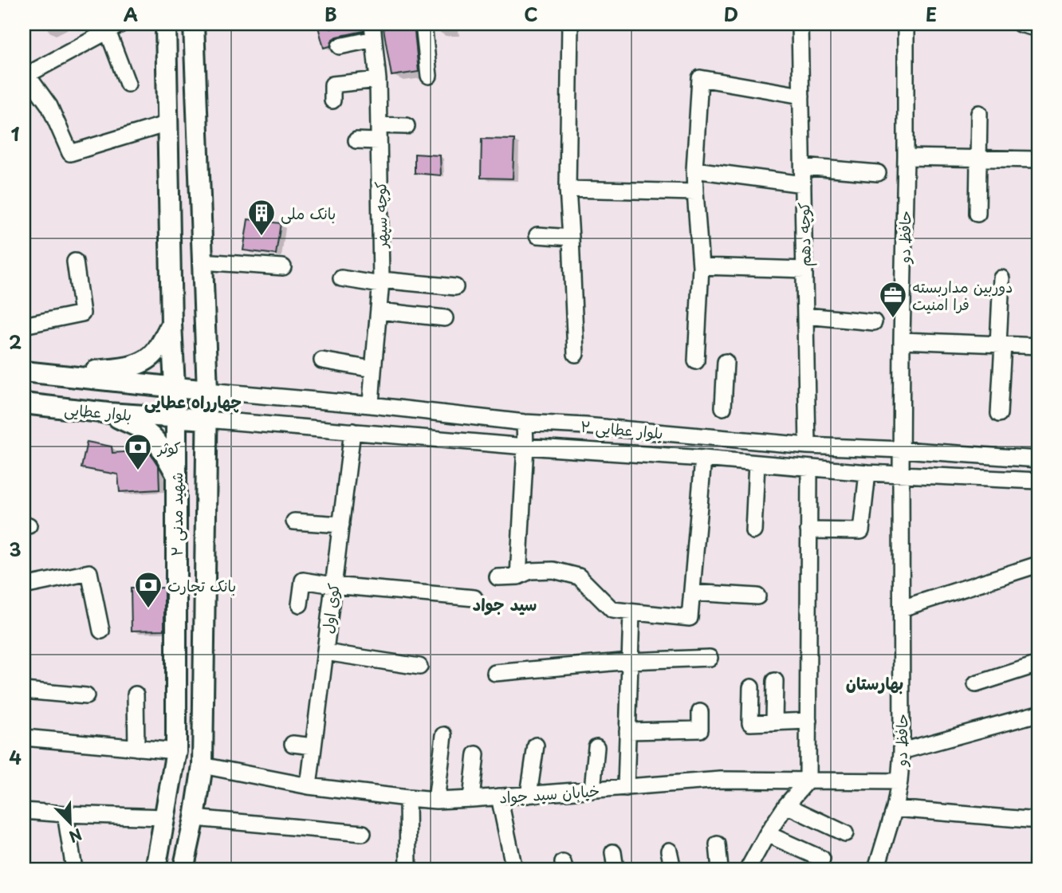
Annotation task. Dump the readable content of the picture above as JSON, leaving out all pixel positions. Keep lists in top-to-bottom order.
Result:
{
  "streets": {
    "main road": ["بلوار عطایی", "شهید مدنی ۲"],
    "street": [
      "کوچه سپهر",
      "کوچه دهم",
      "حافظ دو",
      "بلوار عطایی ۲",
      "کوی اول",
      "خیابان سید جواد"
    ]
  },
  "crossings": [
    ["کوچه سپهر", "بلوار عطایی ۲"],
    ["کوچه دهم", "بلوار عطایی ۲"],
    ["حافظ دو", "بلوار عطایی ۲"],
    ["حافظ دو", "خیابان سید جواد"],
    ["بلوار عطایی", "بلوار عطایی ۲"],
    ["بلوار عطایی", "شهید مدنی ۲"],
    ["بلوار عطایی ۲", "شهید مدنی ۲"],
    ["بلوار عطایی ۲", "کوی اول"],
    ["شهید مدنی ۲", "خیابان سید جواد"],
    ["کوی اول", "خیابان سید جواد"]
  ],
  "districts": ["چهارراه عطایی", "سید جواد", "بهارستان"],
  "places": {
    "building": ["بانک ملی"],
    "office": ["دوربین مداربسته فرا امنیت"],
    "bank": ["کوثر", "بانک تجارت"]
  },
  "north": "bottom right",
  "grid": {
    "columns": [
      "A",
      "B",
      "C",
      "D",
      "E"
    ],
    "rows": [
      "1",
      "2",
      "3",
      "4"
    ]
  }
}
